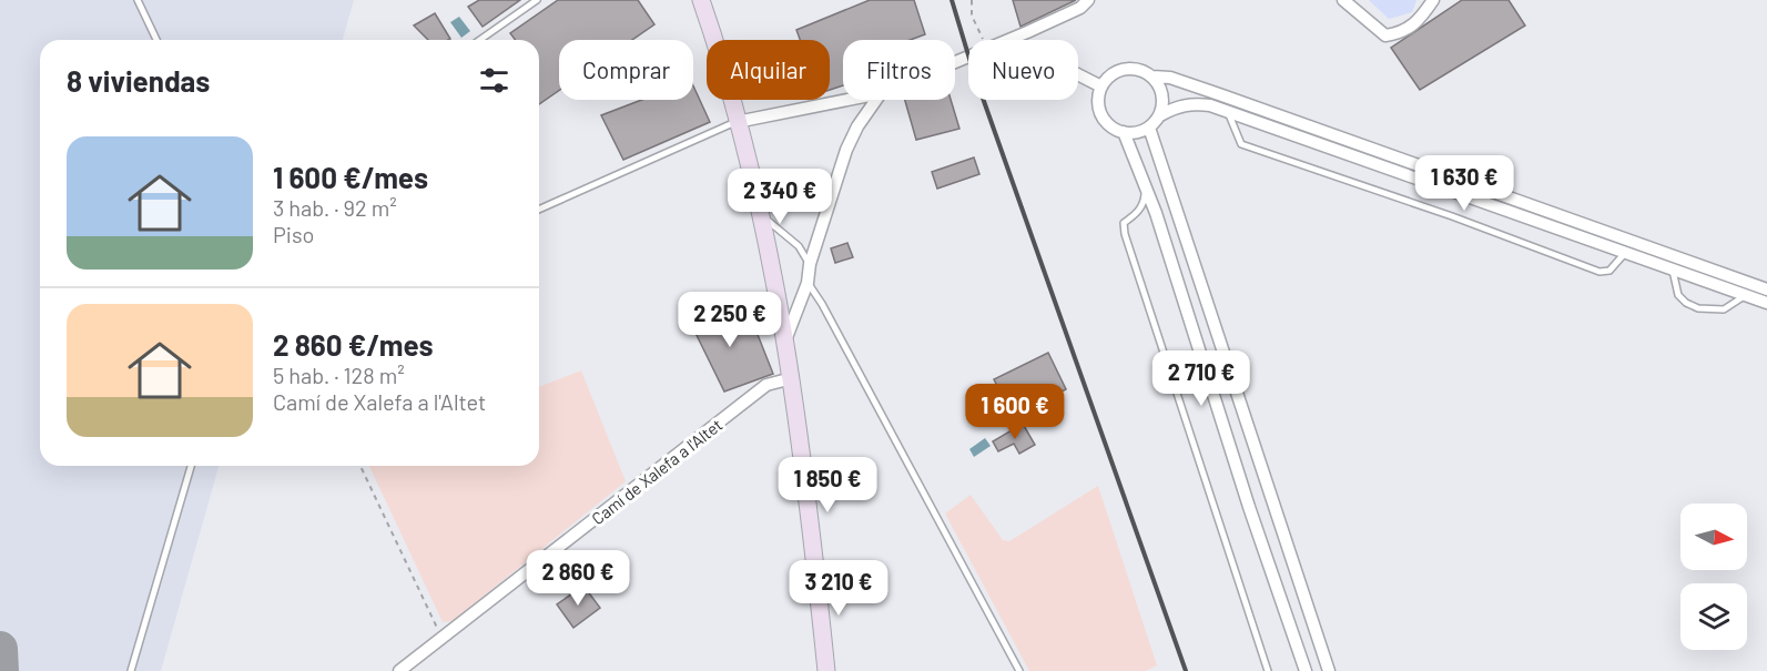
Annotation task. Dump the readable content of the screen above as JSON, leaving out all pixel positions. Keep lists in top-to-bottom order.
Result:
{
  "streets": {
    "street": ["Camí de Xalefa a l'Altet"]
  },
  "north": "right",
  "page": {
    "chip": [
      "Comprar",
      "Alquilar",
      "Filtros",
      "Nuevo"
    ],
    "heading": "8 viviendas",
    "list": [
      {
        "name": "1 600 €/mes",
        "note": "3 hab. · 92 m² · Piso"
      },
      {
        "name": "2 860 €/mes",
        "note": "5 hab. · 128 m² · Camí de Xalefa a l'Altet"
      }
    ],
    "price": [
      "1 630 €",
      "2 340 €",
      "2 250 €",
      "2 710 €",
      "1 600 €",
      "1 850 €",
      "2 860 €",
      "3 210 €"
    ]
  }
}
